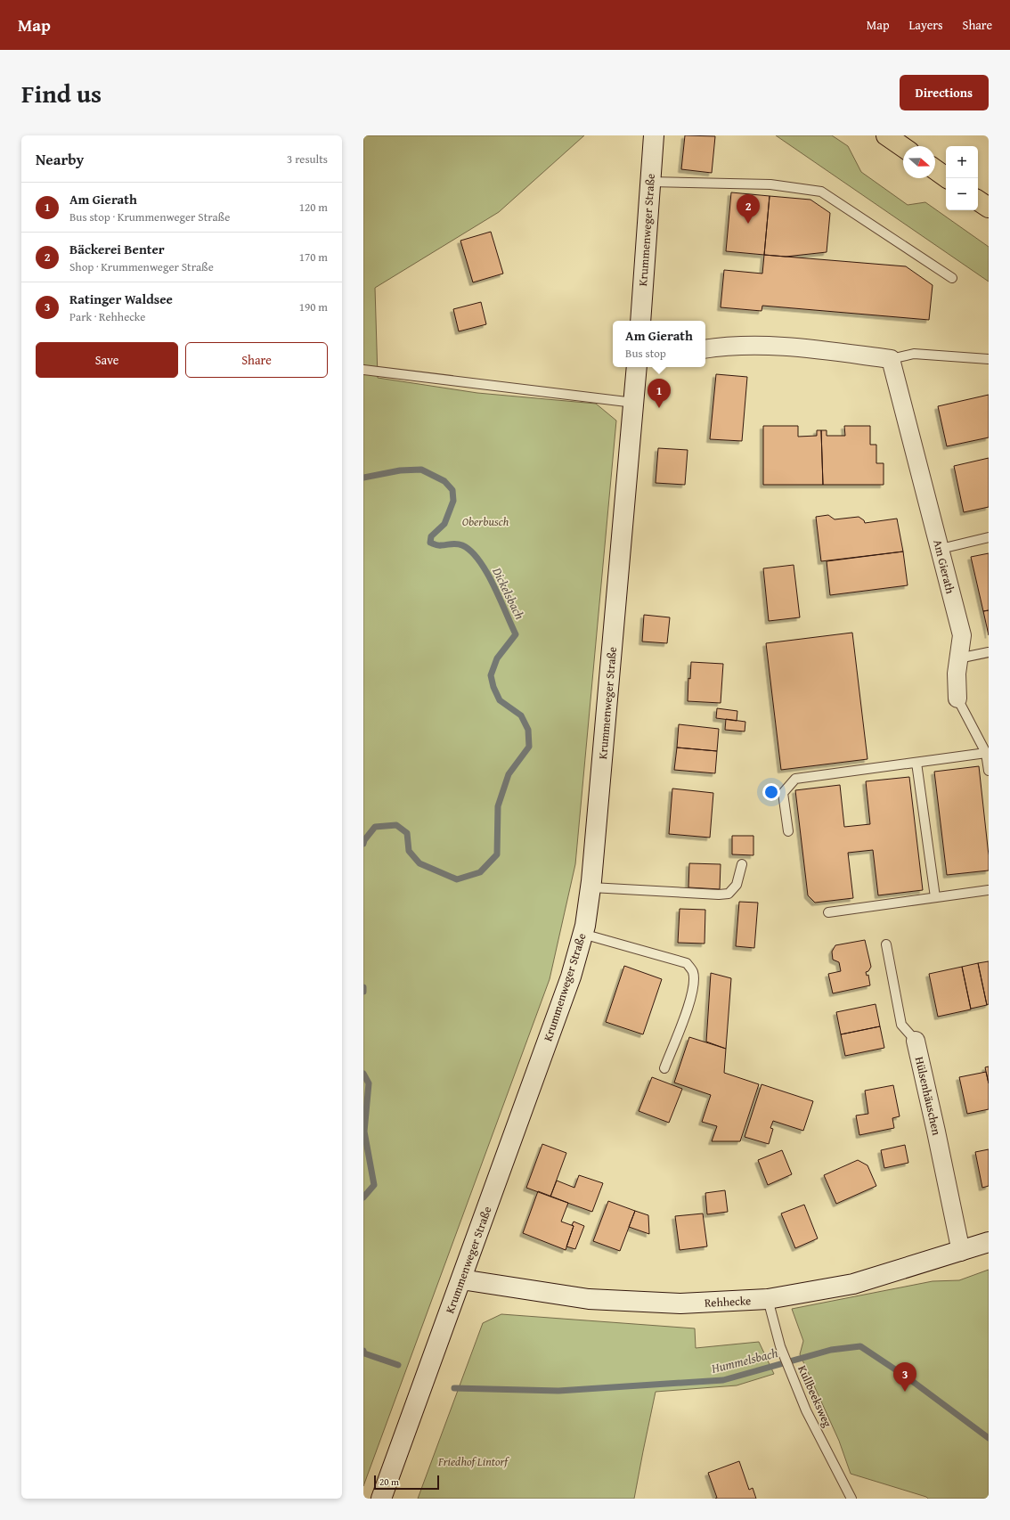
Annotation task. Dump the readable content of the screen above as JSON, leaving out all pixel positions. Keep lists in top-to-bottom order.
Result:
{
  "streets": {
    "main road": ["Krummenweger Straße", "Rehhecke"],
    "street": ["Am Gierath", "Hülsenhäuschen"],
    "lane": ["Kullbeeksweg"]
  },
  "crossings": [
    ["Krummenweger Straße", "Rehhecke"],
    ["Hülsenhäuschen", "Rehhecke"],
    ["Rehhecke", "Kullbeeksweg"]
  ],
  "water": ["Dickelsbach", "Hummelsbach"],
  "parks": ["Oberbusch", "Friedhof Lintorf"],
  "scale_bar": "20 m",
  "north": "right",
  "page": {
    "header": "Map",
    "nav": ["Map", "Layers", "Share"],
    "title": "Find us",
    "buttons": [
      "Directions",
      ["Save", "Share"]
    ],
    "heading": ["Nearby", "3 results"],
    "map_buttons": ["+", "−"],
    "list": [
      {
        "mark": "1",
        "name": "Am Gierath",
        "note": "Bus stop · Krummenweger Straße",
        "value": "120 m"
      },
      {
        "mark": "2",
        "name": "Bäckerei Benter",
        "note": "Shop · Krummenweger Straße",
        "value": "170 m"
      },
      {
        "mark": "3",
        "name": "Ratinger Waldsee",
        "note": "Park · Rehhecke",
        "value": "190 m"
      }
    ],
    "pins": ["2", "1", "3"],
    "popup": ["Am Gierath", "Bus stop"],
    "scale": "20 m"
  }
}
